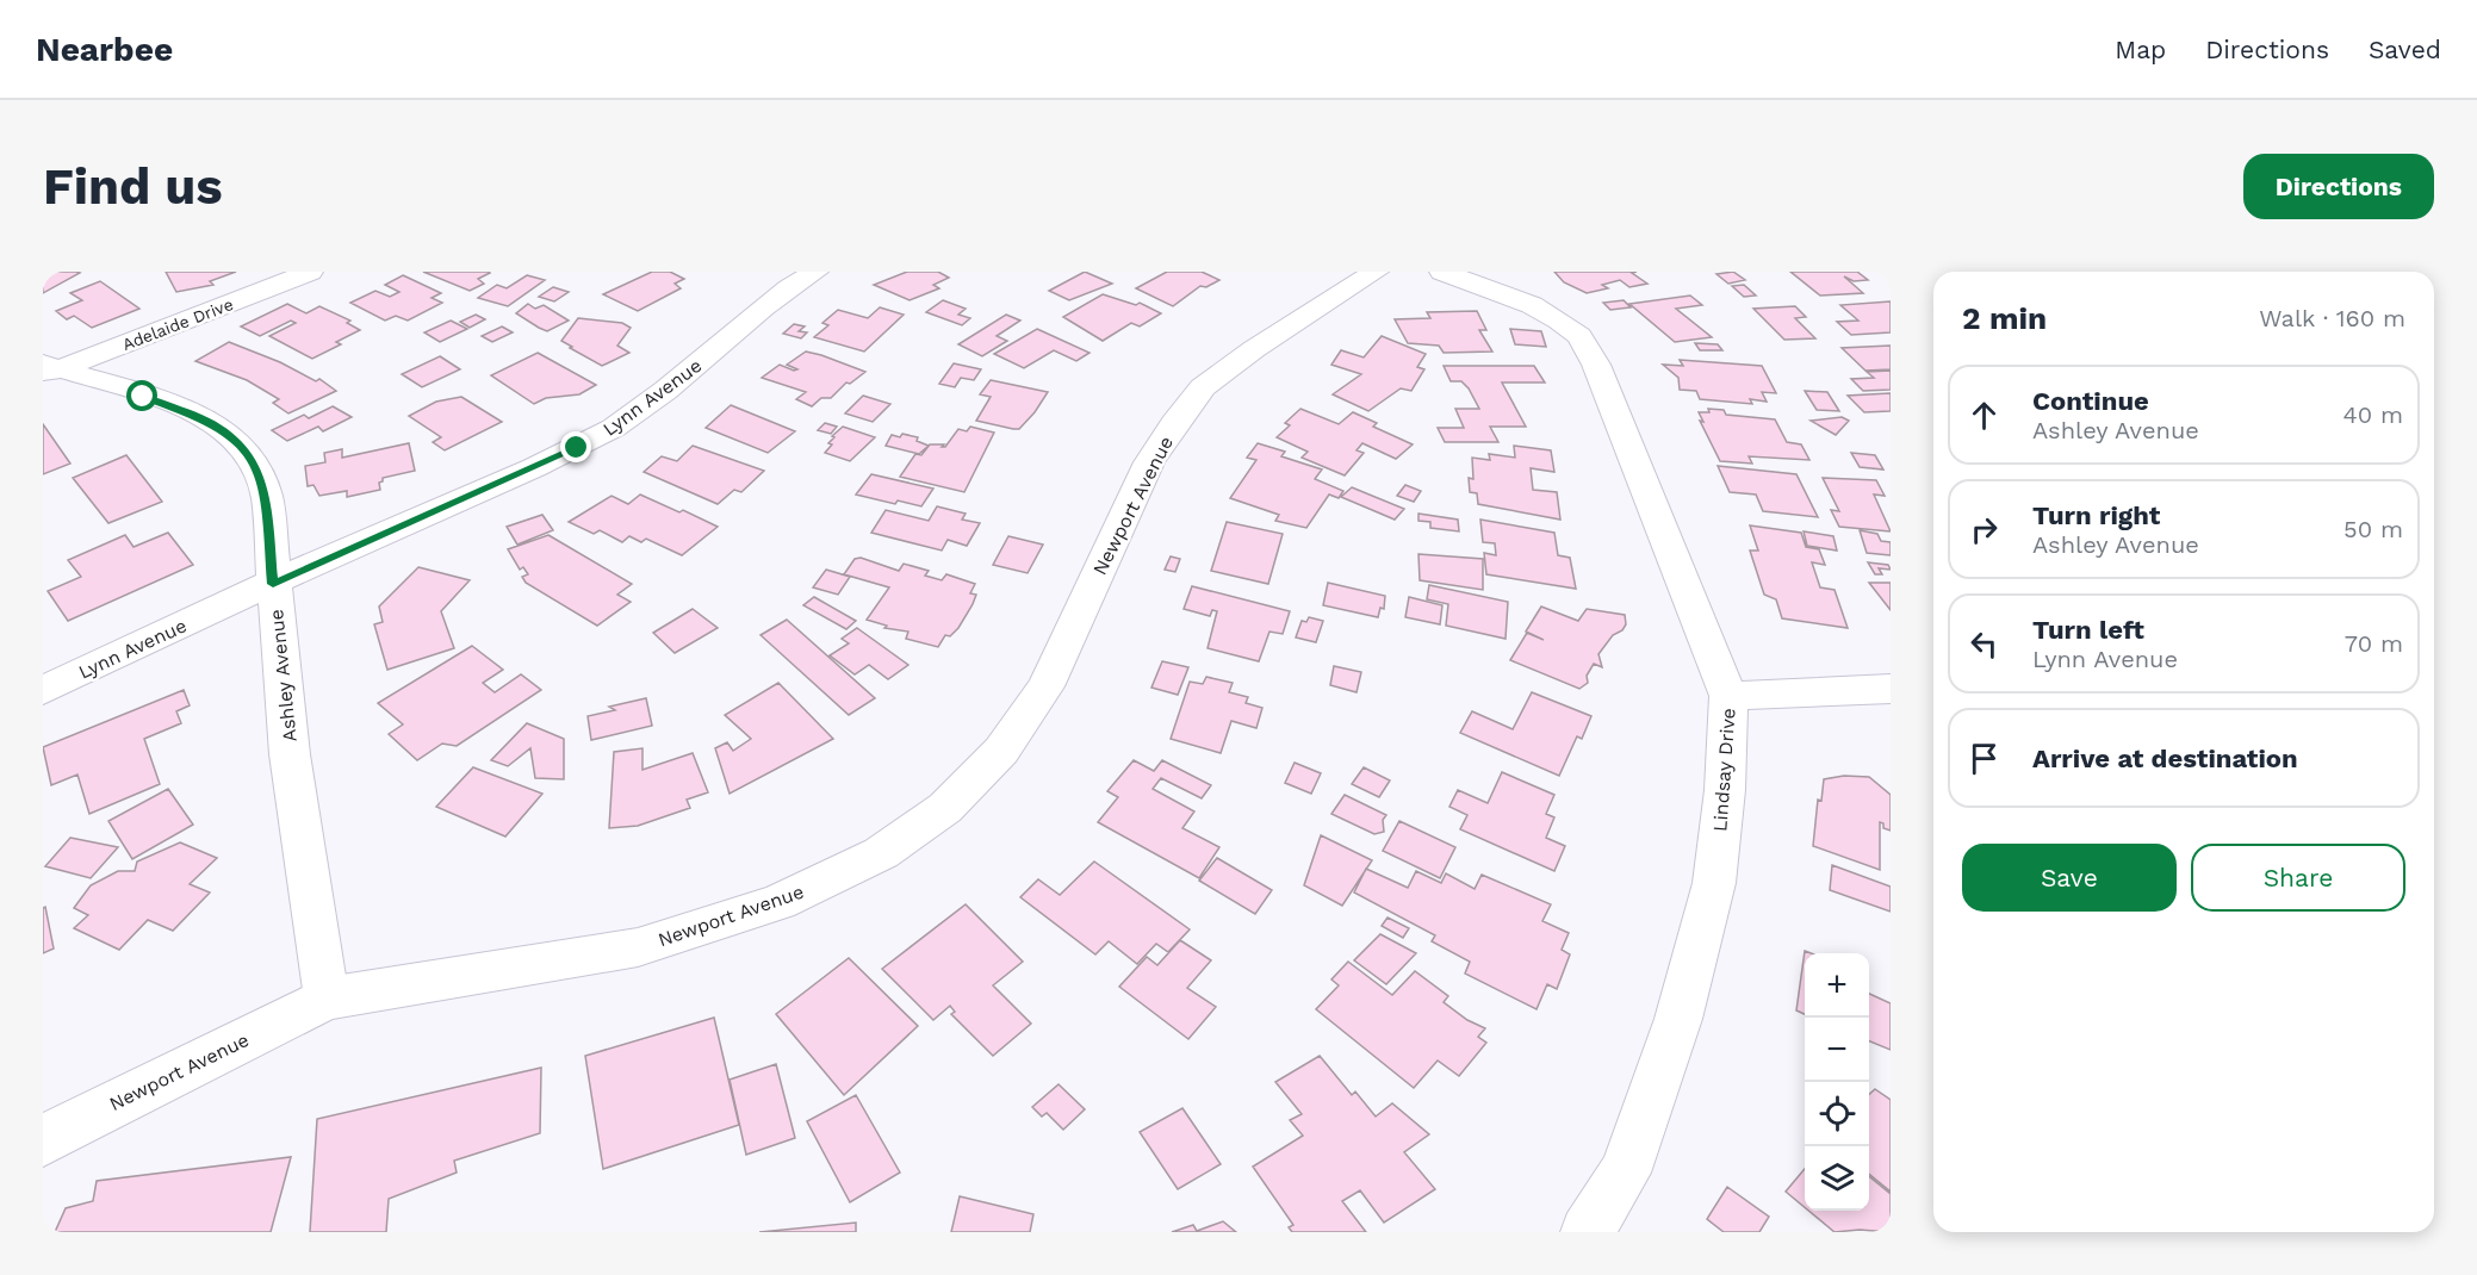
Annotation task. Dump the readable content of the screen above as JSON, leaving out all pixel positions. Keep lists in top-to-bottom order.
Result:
{
  "streets": {
    "street": [
      "Adelaide Drive",
      "Lynn Avenue",
      "Newport Avenue",
      "Ashley Avenue",
      "Lindsay Drive"
    ]
  },
  "crossings": [
    ["Adelaide Drive", "Ashley Avenue"],
    ["Lynn Avenue", "Ashley Avenue"],
    ["Newport Avenue", "Ashley Avenue"]
  ],
  "page": {
    "header": "Nearbee",
    "nav": ["Map", "Directions", "Saved"],
    "buttons": [
      "Directions",
      ["Save", "Share"]
    ],
    "title": "Find us",
    "heading": ["2 min", "Walk · 160 m"],
    "list": [
      ["Continue", "Ashley Avenue", "40 m"],
      ["Turn right", "Ashley Avenue", "50 m"],
      ["Turn left", "Lynn Avenue", "70 m"],
      "Arrive at destination"
    ],
    "map_buttons": ["+", "−"]
  }
}
